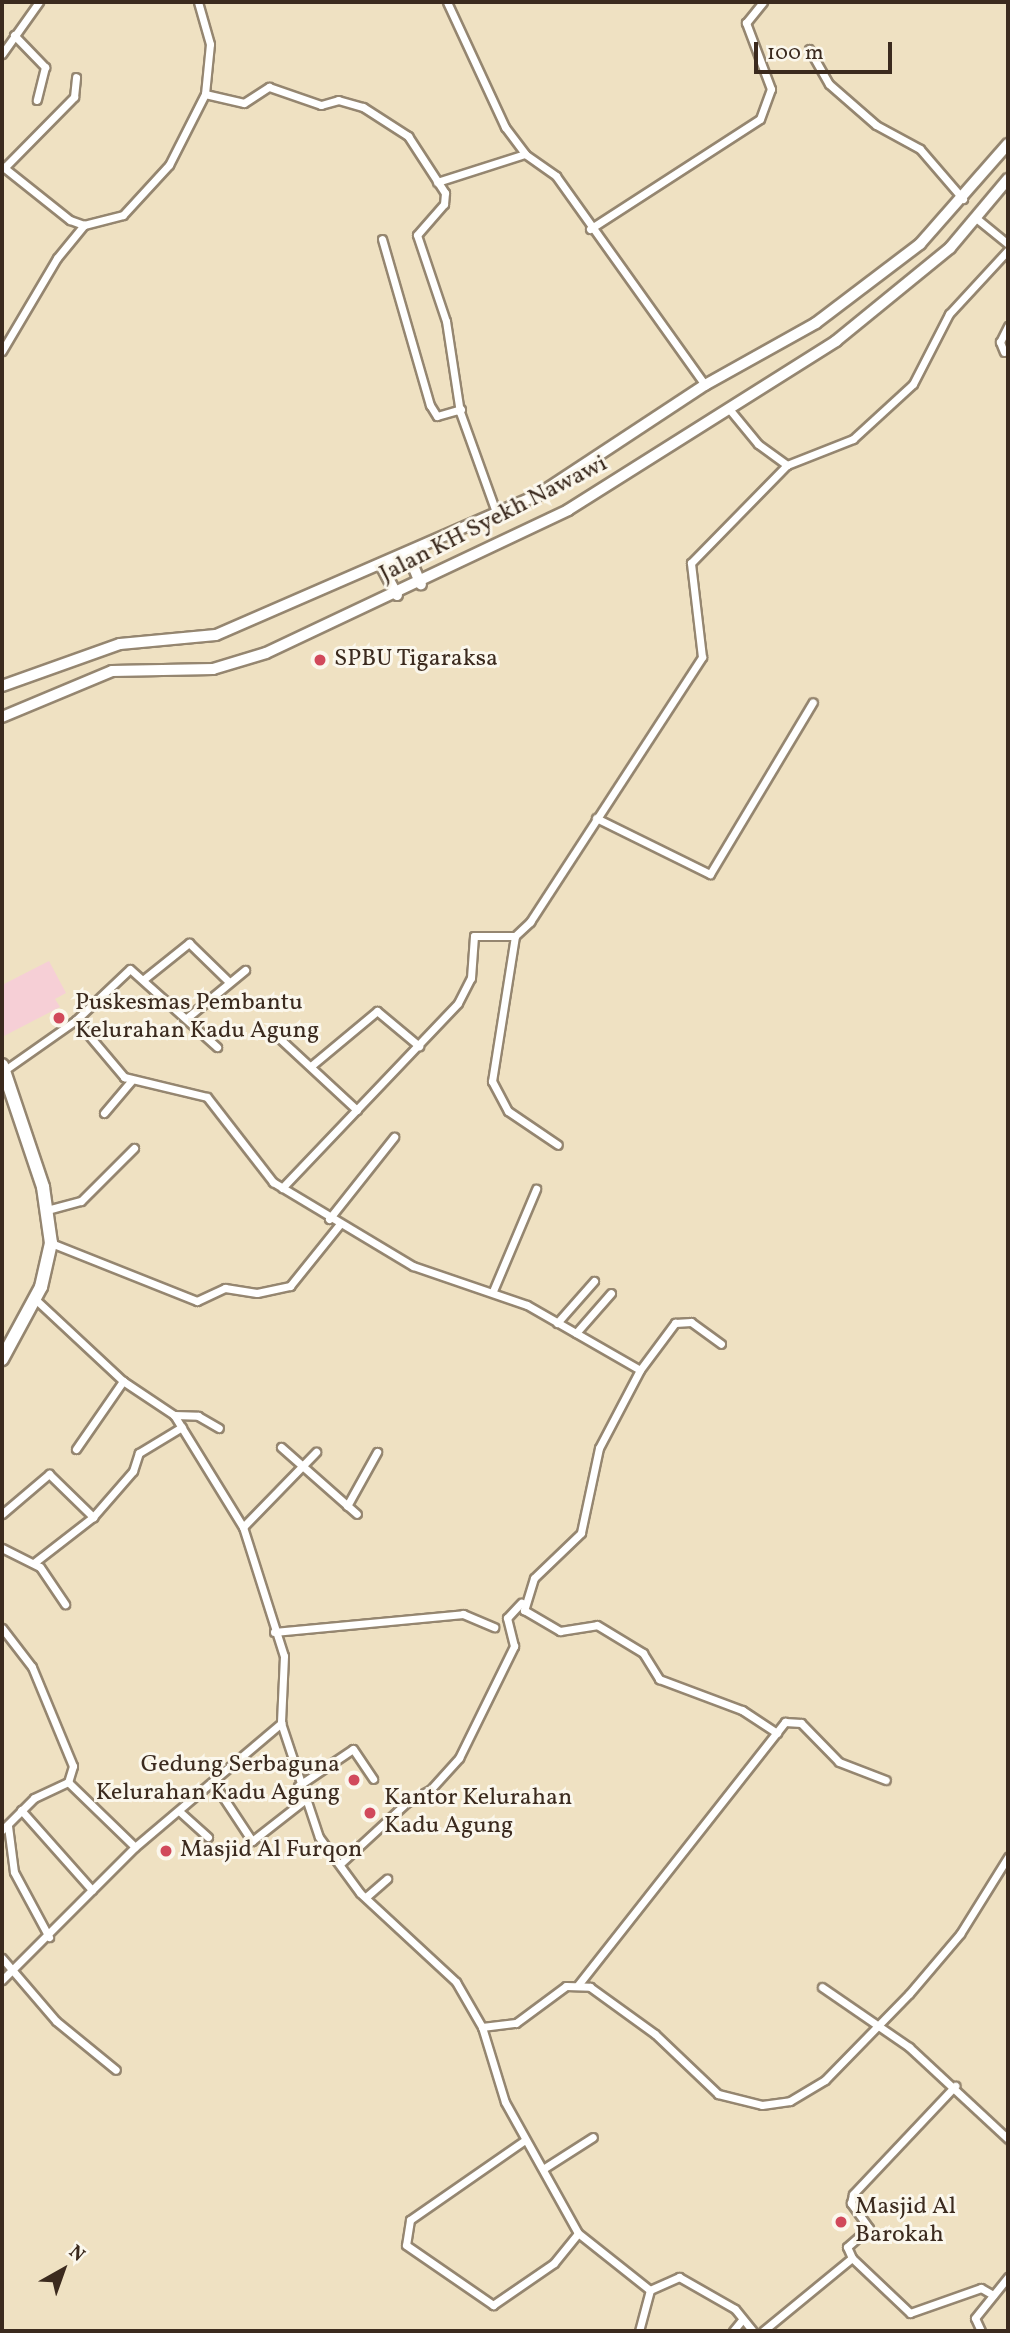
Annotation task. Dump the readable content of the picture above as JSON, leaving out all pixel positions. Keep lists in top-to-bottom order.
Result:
{
  "streets": {
    "main road": ["Jalan KH Syekh Nawawi"]
  },
  "places": [
    "SPBU Tigaraksa",
    "Puskesmas Pembantu Kelurahan Kadu Agung",
    "Gedung Serbaguna Kelurahan Kadu Agung",
    "Kantor Kelurahan Kadu Agung",
    "Masjid Al Furqon",
    "Masjid Al Barokah"
  ],
  "scale_bar": "100 m",
  "north": "top right"
}
